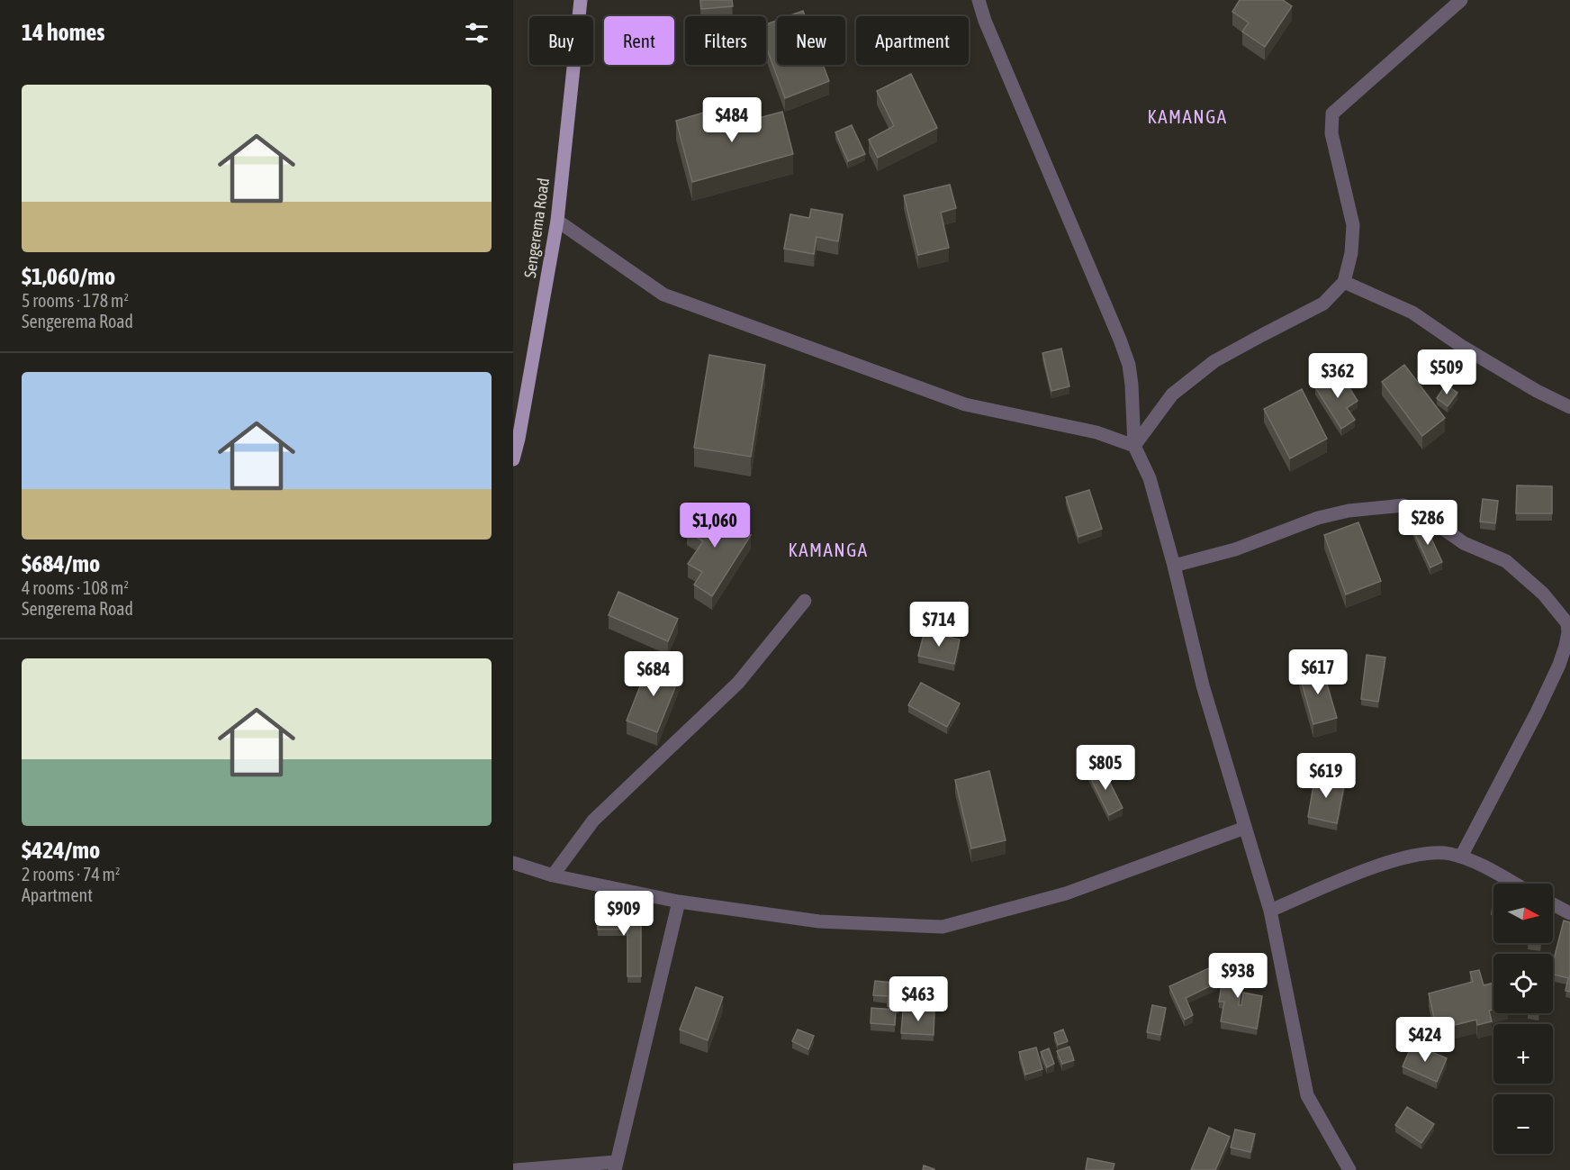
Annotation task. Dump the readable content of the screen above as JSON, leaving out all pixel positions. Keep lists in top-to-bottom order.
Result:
{
  "streets": {
    "main road": ["Sengerema Road"]
  },
  "districts": ["KAMANGA", "KAMANGA"],
  "north": "right",
  "page": {
    "heading": "14 homes",
    "chip": [
      "Buy",
      "Rent",
      "Filters",
      "New",
      "Apartment"
    ],
    "list": [
      {
        "name": "$1,060/mo",
        "note": "5 rooms · 178 m² · Sengerema Road"
      },
      {
        "name": "$684/mo",
        "note": "4 rooms · 108 m² · Sengerema Road"
      },
      {
        "name": "$424/mo",
        "note": "2 rooms · 74 m² · Apartment"
      }
    ],
    "price": [
      "$484",
      "$509",
      "$362",
      "$286",
      "$1,060",
      "$714",
      "$617",
      "$684",
      "$805",
      "$619",
      "$909",
      "$938",
      "$463",
      "$424"
    ],
    "map_buttons": ["+", "−"]
  }
}
